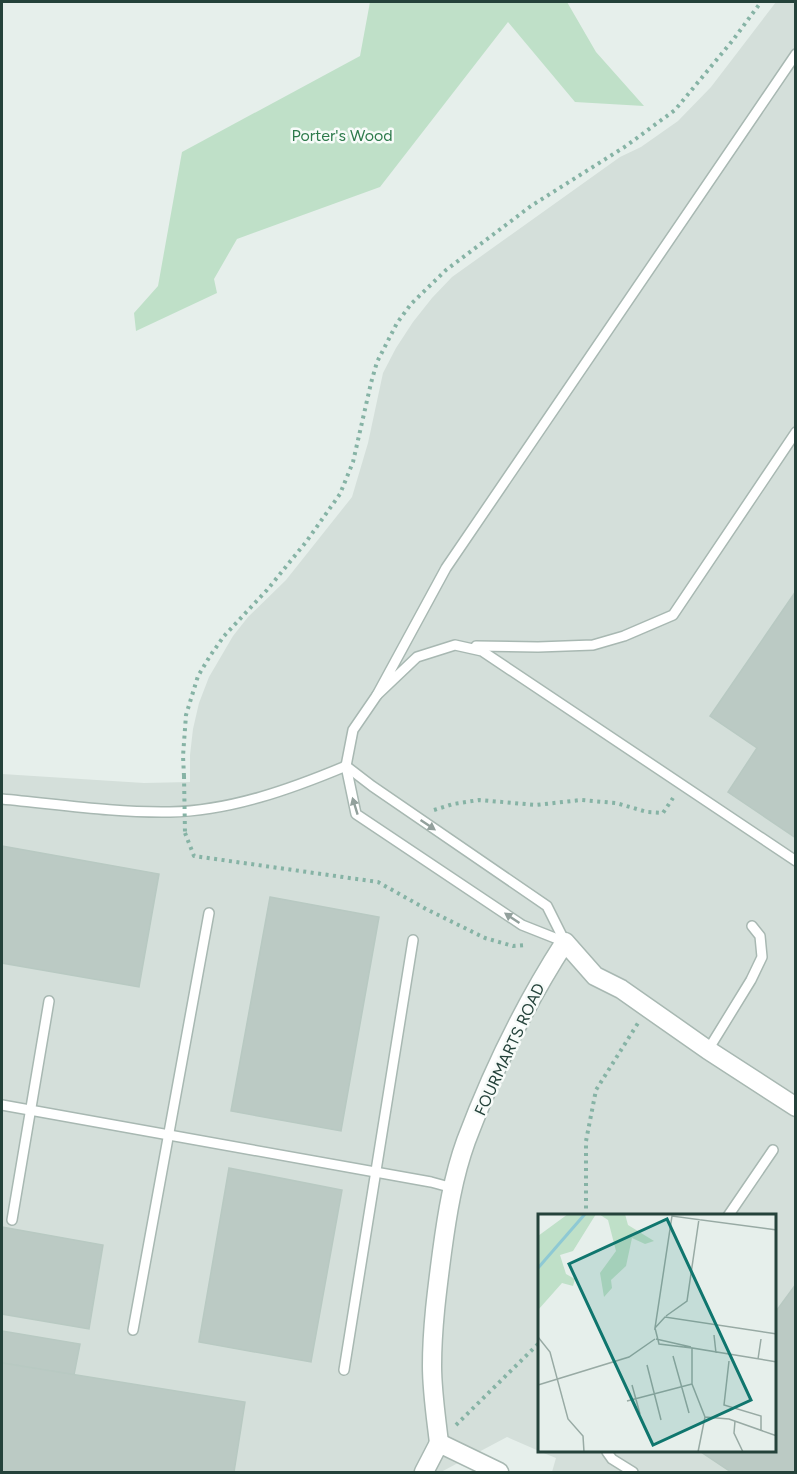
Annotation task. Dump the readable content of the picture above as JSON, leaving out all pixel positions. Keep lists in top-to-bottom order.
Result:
{
  "streets": {
    "street": ["FOURMARTS ROAD"]
  },
  "parks": ["Porter's Wood"]
}
